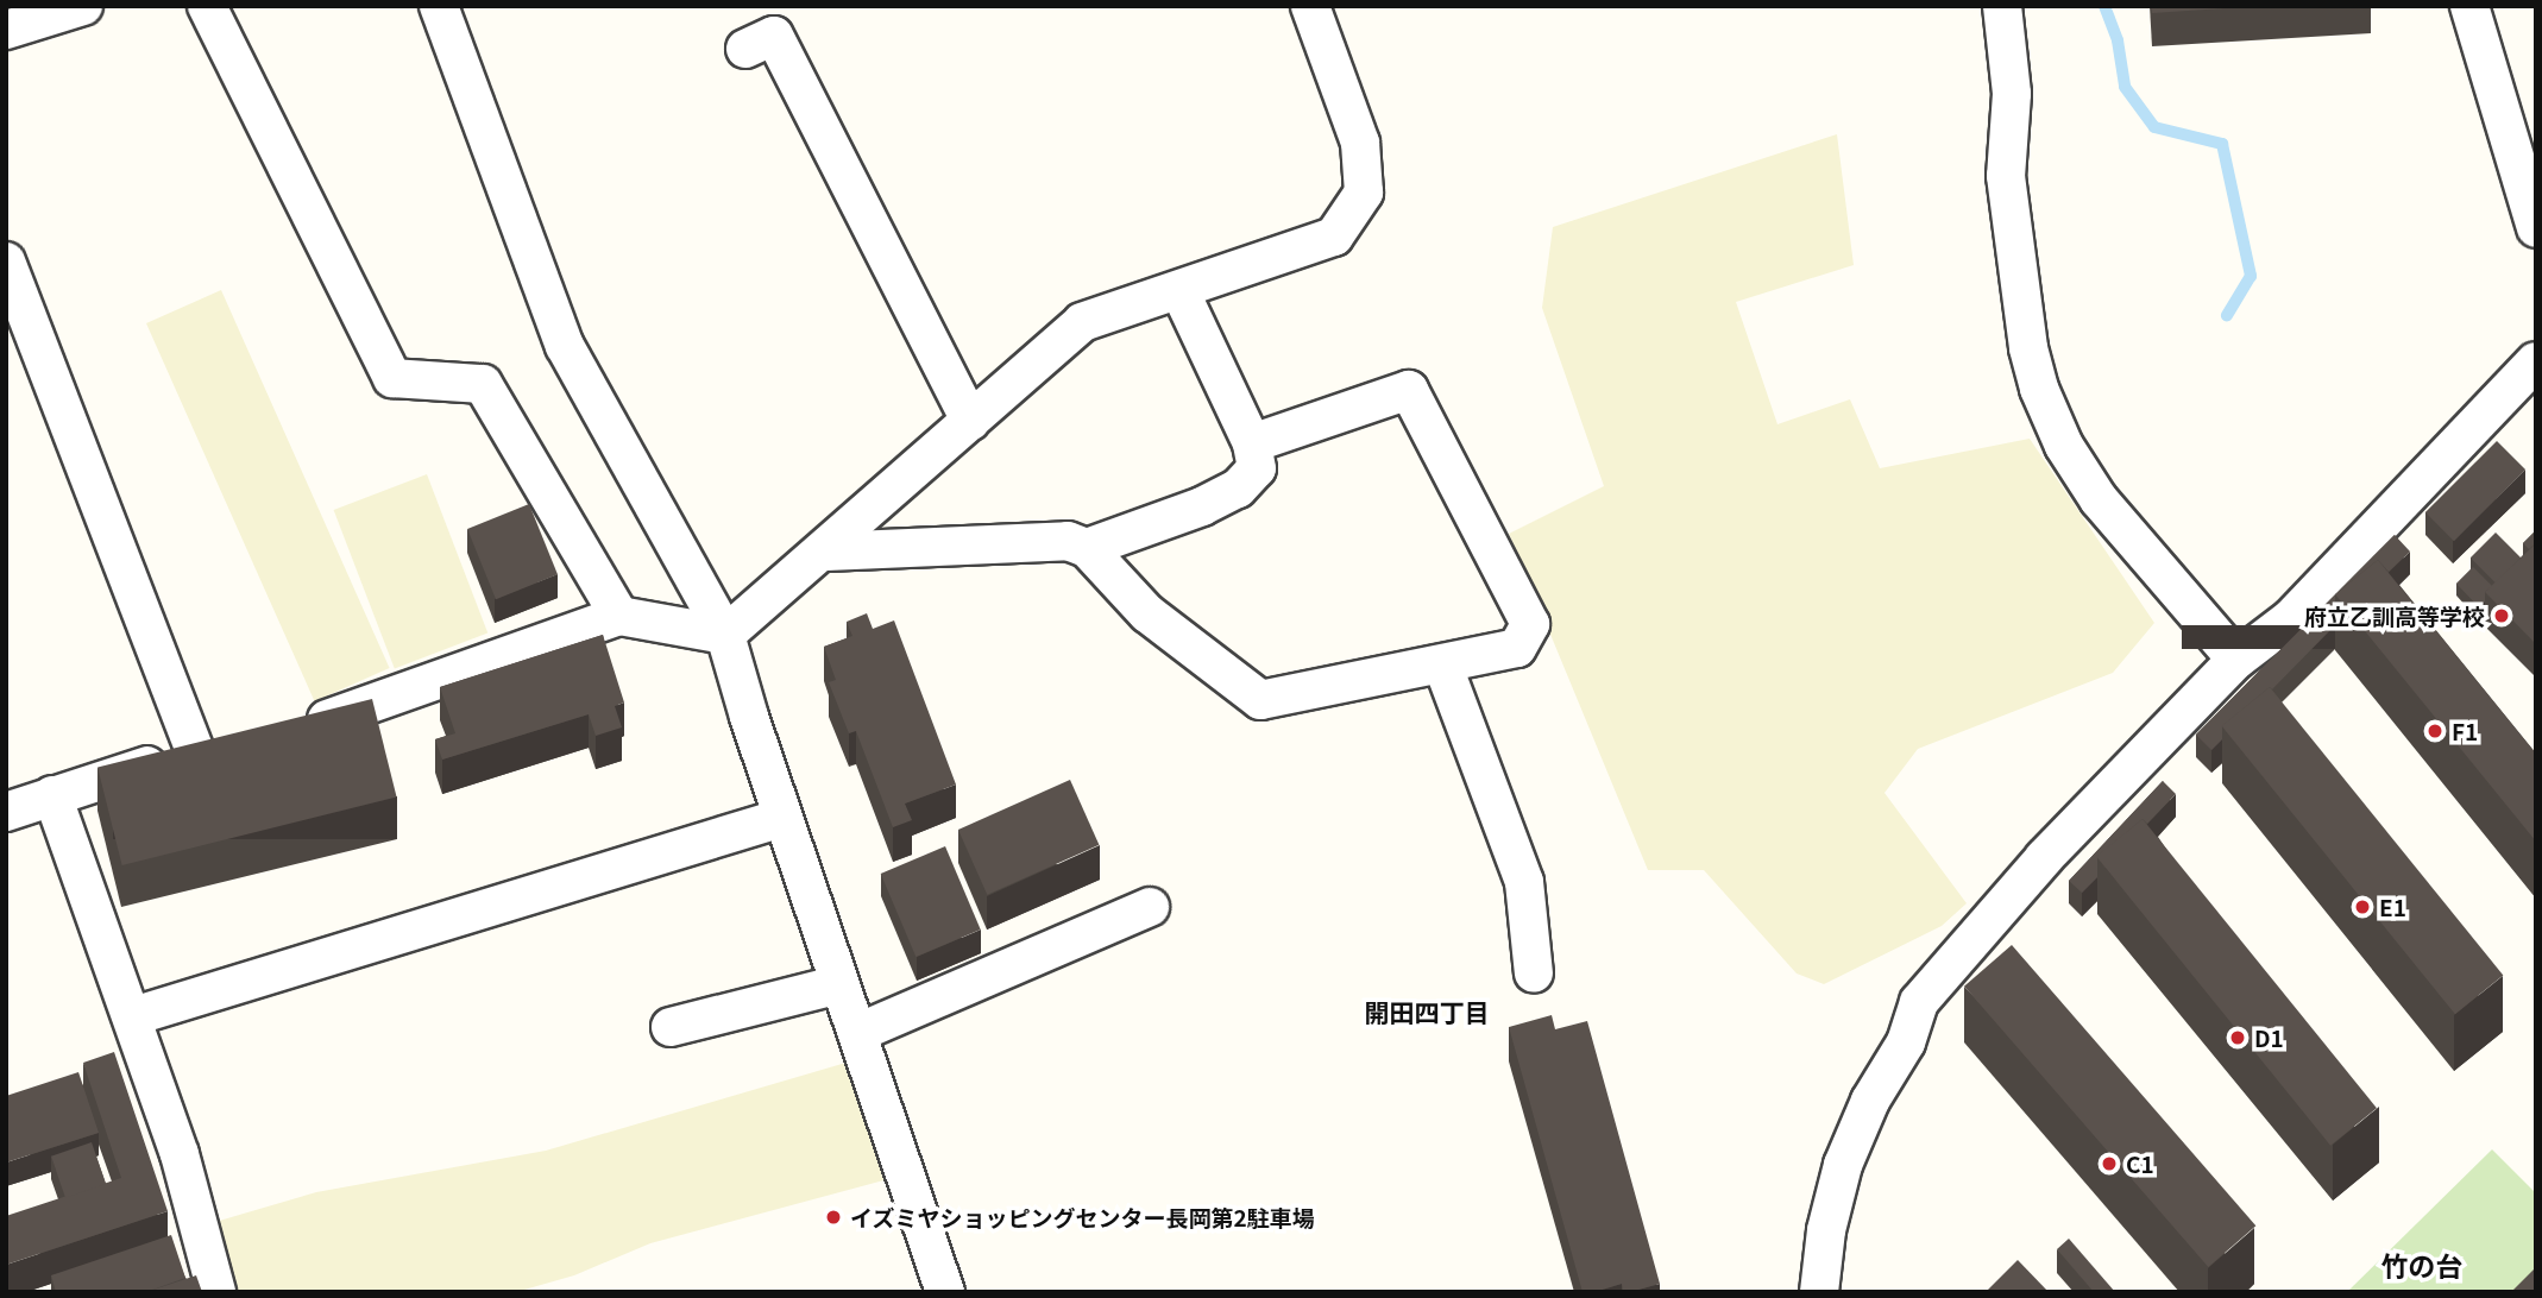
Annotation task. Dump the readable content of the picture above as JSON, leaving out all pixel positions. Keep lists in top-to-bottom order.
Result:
{
  "districts": ["開田四丁目", "竹の台"],
  "places": [
    "府立乙訓高等学校",
    "F1",
    "E1",
    "D1",
    "C1",
    "イズミヤショッピングセンター長岡第2駐車場"
  ]
}
